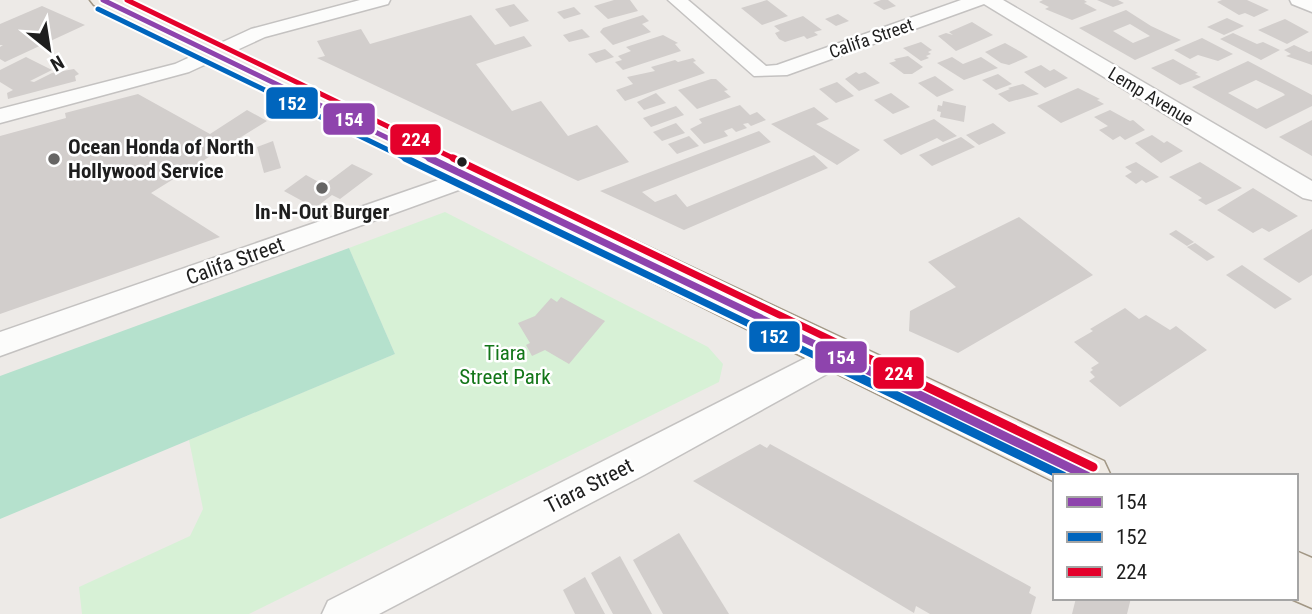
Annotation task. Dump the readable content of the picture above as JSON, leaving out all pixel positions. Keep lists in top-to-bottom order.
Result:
{
  "streets": {
    "street": ["Califa Street", "Lemp Avenue", "Tiara Street"]
  },
  "parks": ["Tiara Street Park"],
  "places": ["Ocean Honda of North Hollywood Service", "In-N-Out Burger"],
  "lines": ["transit line 154", "transit line 224", "transit line 152"],
  "legend": ["154", "152", "224"],
  "north": "bottom right"
}
